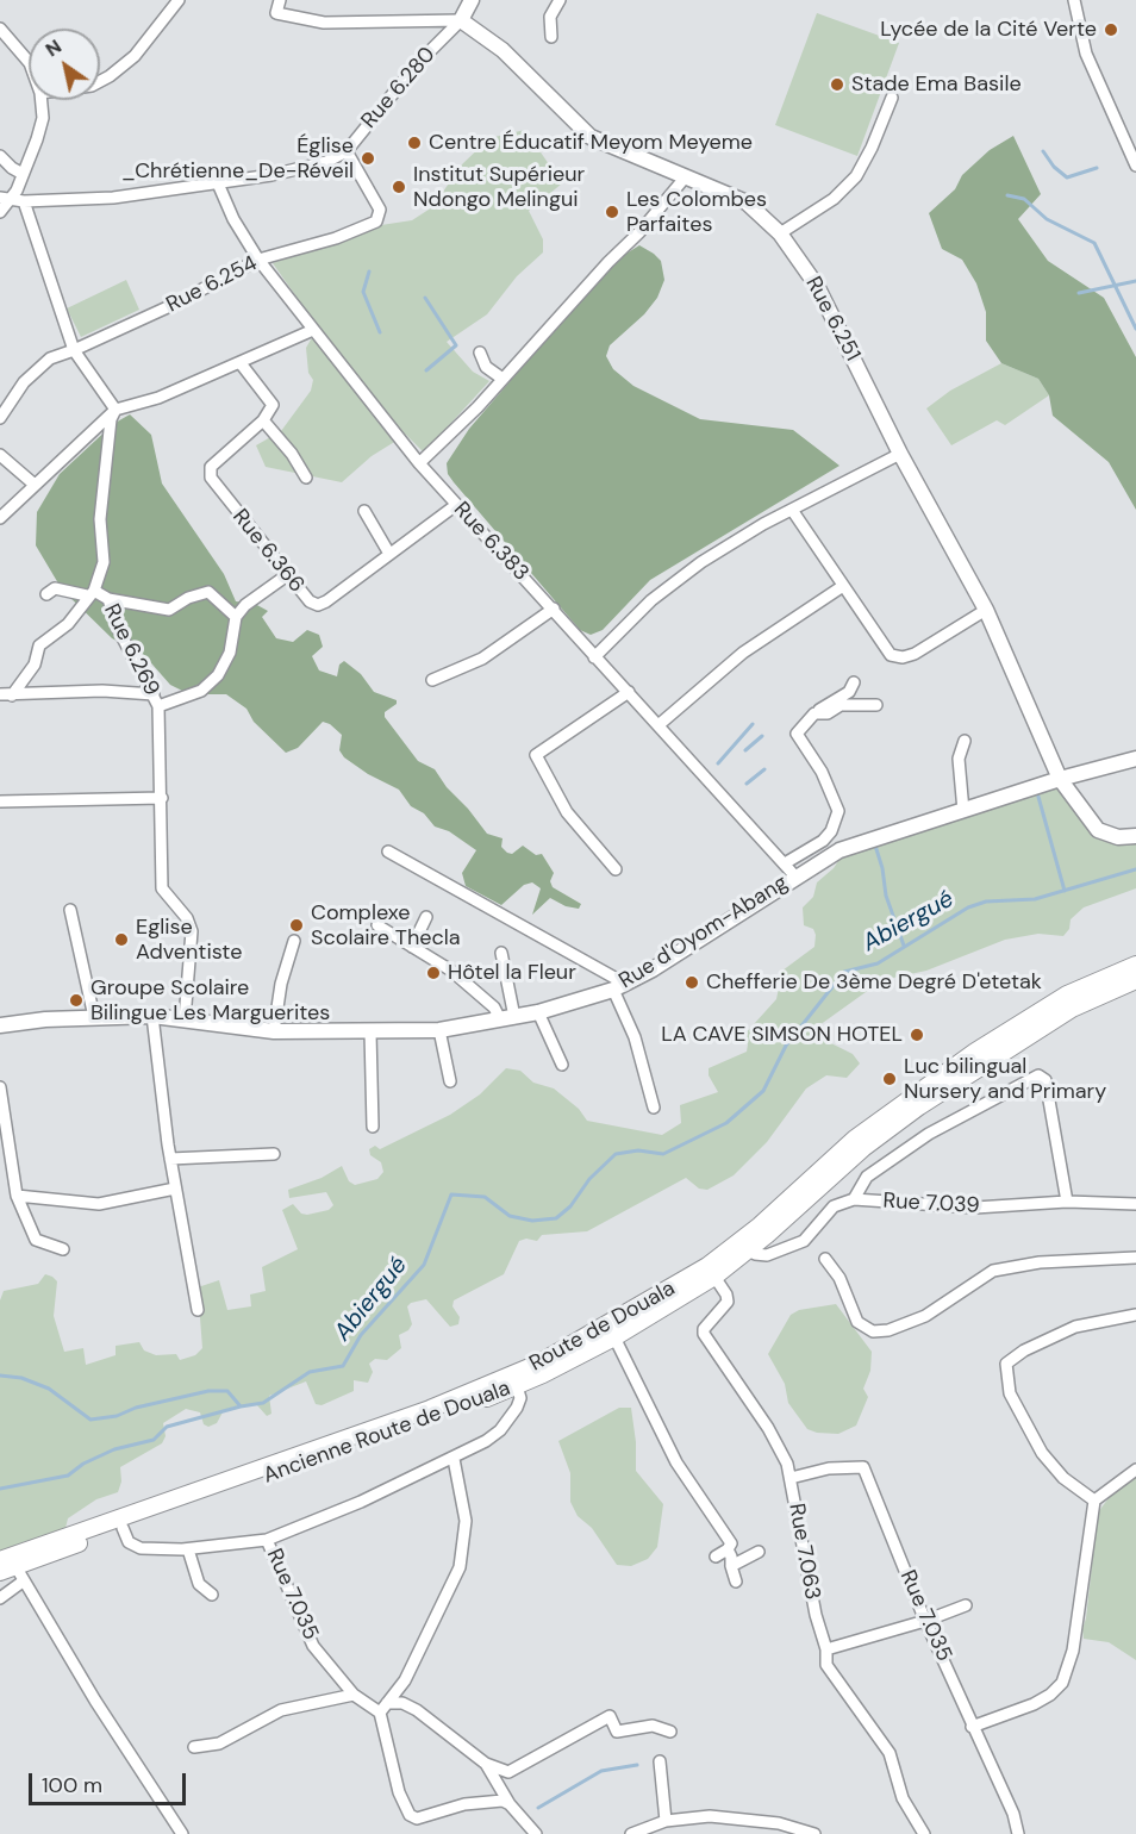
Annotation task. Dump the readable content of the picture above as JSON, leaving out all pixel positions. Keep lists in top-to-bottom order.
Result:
{
  "streets": {
    "main road": [
      "Rue 6.251",
      "Rue d'Oyom-Abang",
      "Route de Douala",
      "Ancienne Route de Douala"
    ],
    "street": [
      "Rue 6.280",
      "Rue 6.254",
      "Rue 6.383",
      "Rue 6.366",
      "Rue 6.269",
      "Rue 7.039",
      "Rue 7.063",
      "Rue 7.035"
    ]
  },
  "crossings": [
    ["Rue 6.280", "Rue 6.254"],
    ["Rue 6.280", "Rue 6.251"],
    ["Rue 6.280", "Rue 6.383"],
    ["Rue 6.254", "Rue 6.383"],
    ["Rue 6.251", "Rue d'Oyom-Abang"],
    ["Rue 6.383", "Rue 6.366"],
    ["Rue 6.383", "Rue d'Oyom-Abang"],
    ["Rue 6.269", "Rue d'Oyom-Abang"],
    ["Rue 7.039", "Ancienne Route de Douala"],
    ["Route de Douala", "Ancienne Route de Douala"],
    ["Ancienne Route de Douala", "Rue 7.063"],
    ["Rue 7.063", "Rue 7.035"]
  ],
  "water": ["Abiergué"],
  "places": [
    "Lycée de la Cité Verte",
    "Stade Ema Basile",
    "Centre Éducatif Meyom Meyeme",
    "Église _Chrétienne_De-Réveil",
    "Institut Supérieur Ndongo Melingui",
    "Les Colombes Parfaites",
    "Complexe Scolaire Thecla",
    "Eglise Adventiste",
    "Hôtel la Fleur",
    "Chefferie De 3ème Degré D'etetak",
    "Groupe Scolaire Bilingue Les Marguerites",
    "LA CAVE SIMSON HOTEL",
    "Luc bilingual Nursery and Primary"
  ],
  "scale_bar": "100 m",
  "north": "top left"
}
